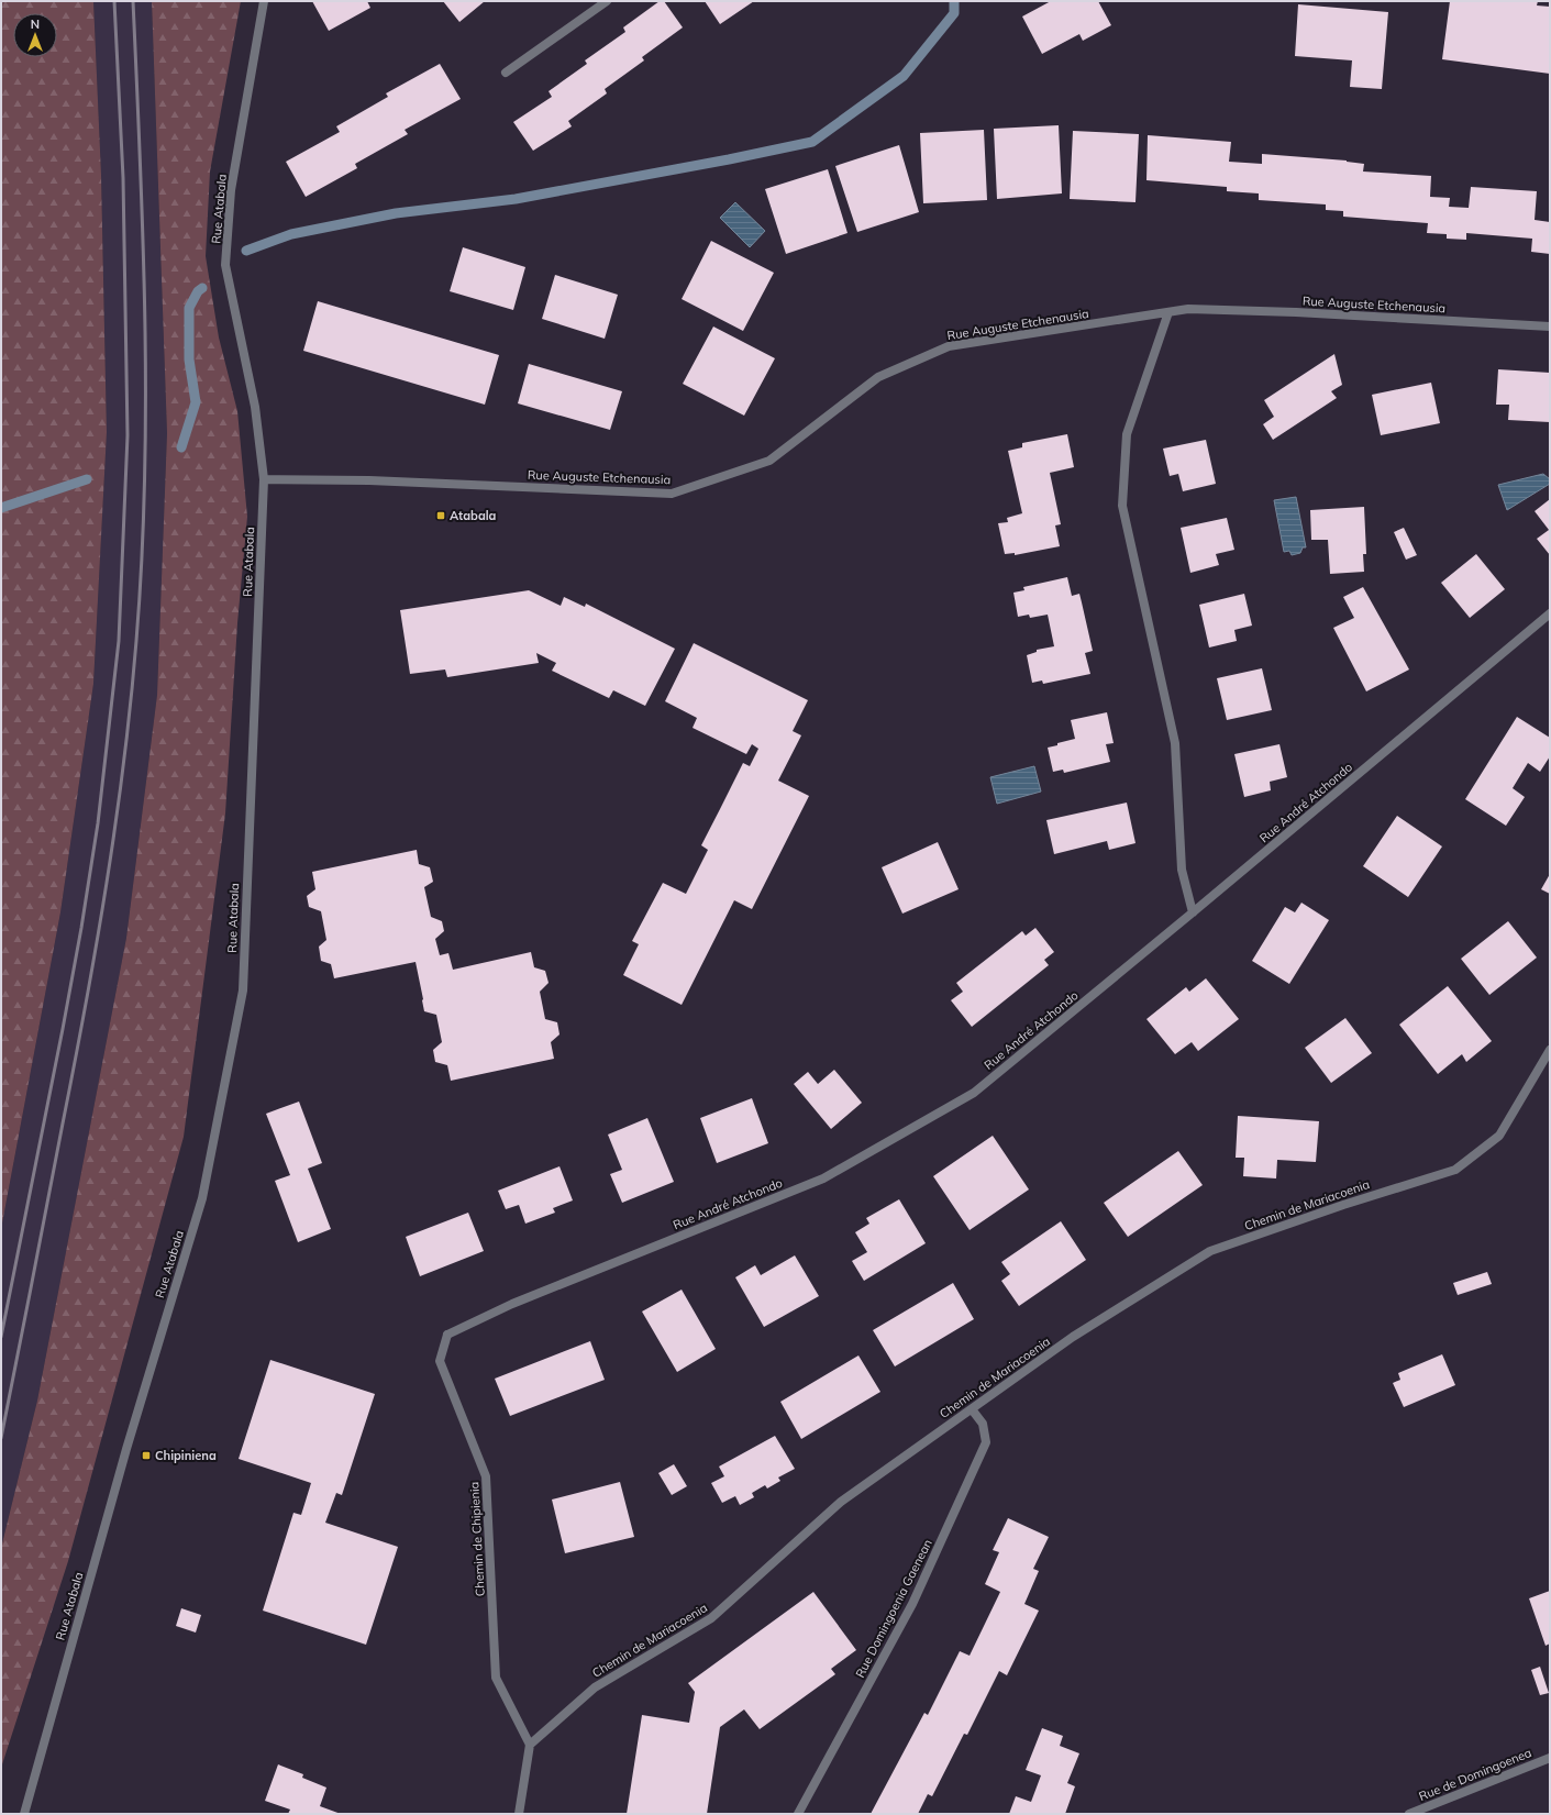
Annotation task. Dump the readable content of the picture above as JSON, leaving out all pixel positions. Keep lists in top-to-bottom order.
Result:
{
  "streets": {
    "street": [
      "Rue Atabala",
      "Rue Auguste Etchenausia",
      "Rue André Atchondo",
      "Chemin de Mariacoenia",
      "Chemin de Chipienia",
      "Rue Domingoenia Gaenean",
      "Rue de Domingoenea"
    ]
  },
  "crossings": [
    ["Rue Atabala", "Rue Auguste Etchenausia"],
    ["Rue André Atchondo", "Chemin de Chipienia"],
    ["Chemin de Mariacoenia", "Chemin de Chipienia"],
    ["Chemin de Mariacoenia", "Rue Domingoenia Gaenean"]
  ],
  "places": {
    "transit": ["Atabala", "Chipiniena"]
  },
  "north": "top"
}
